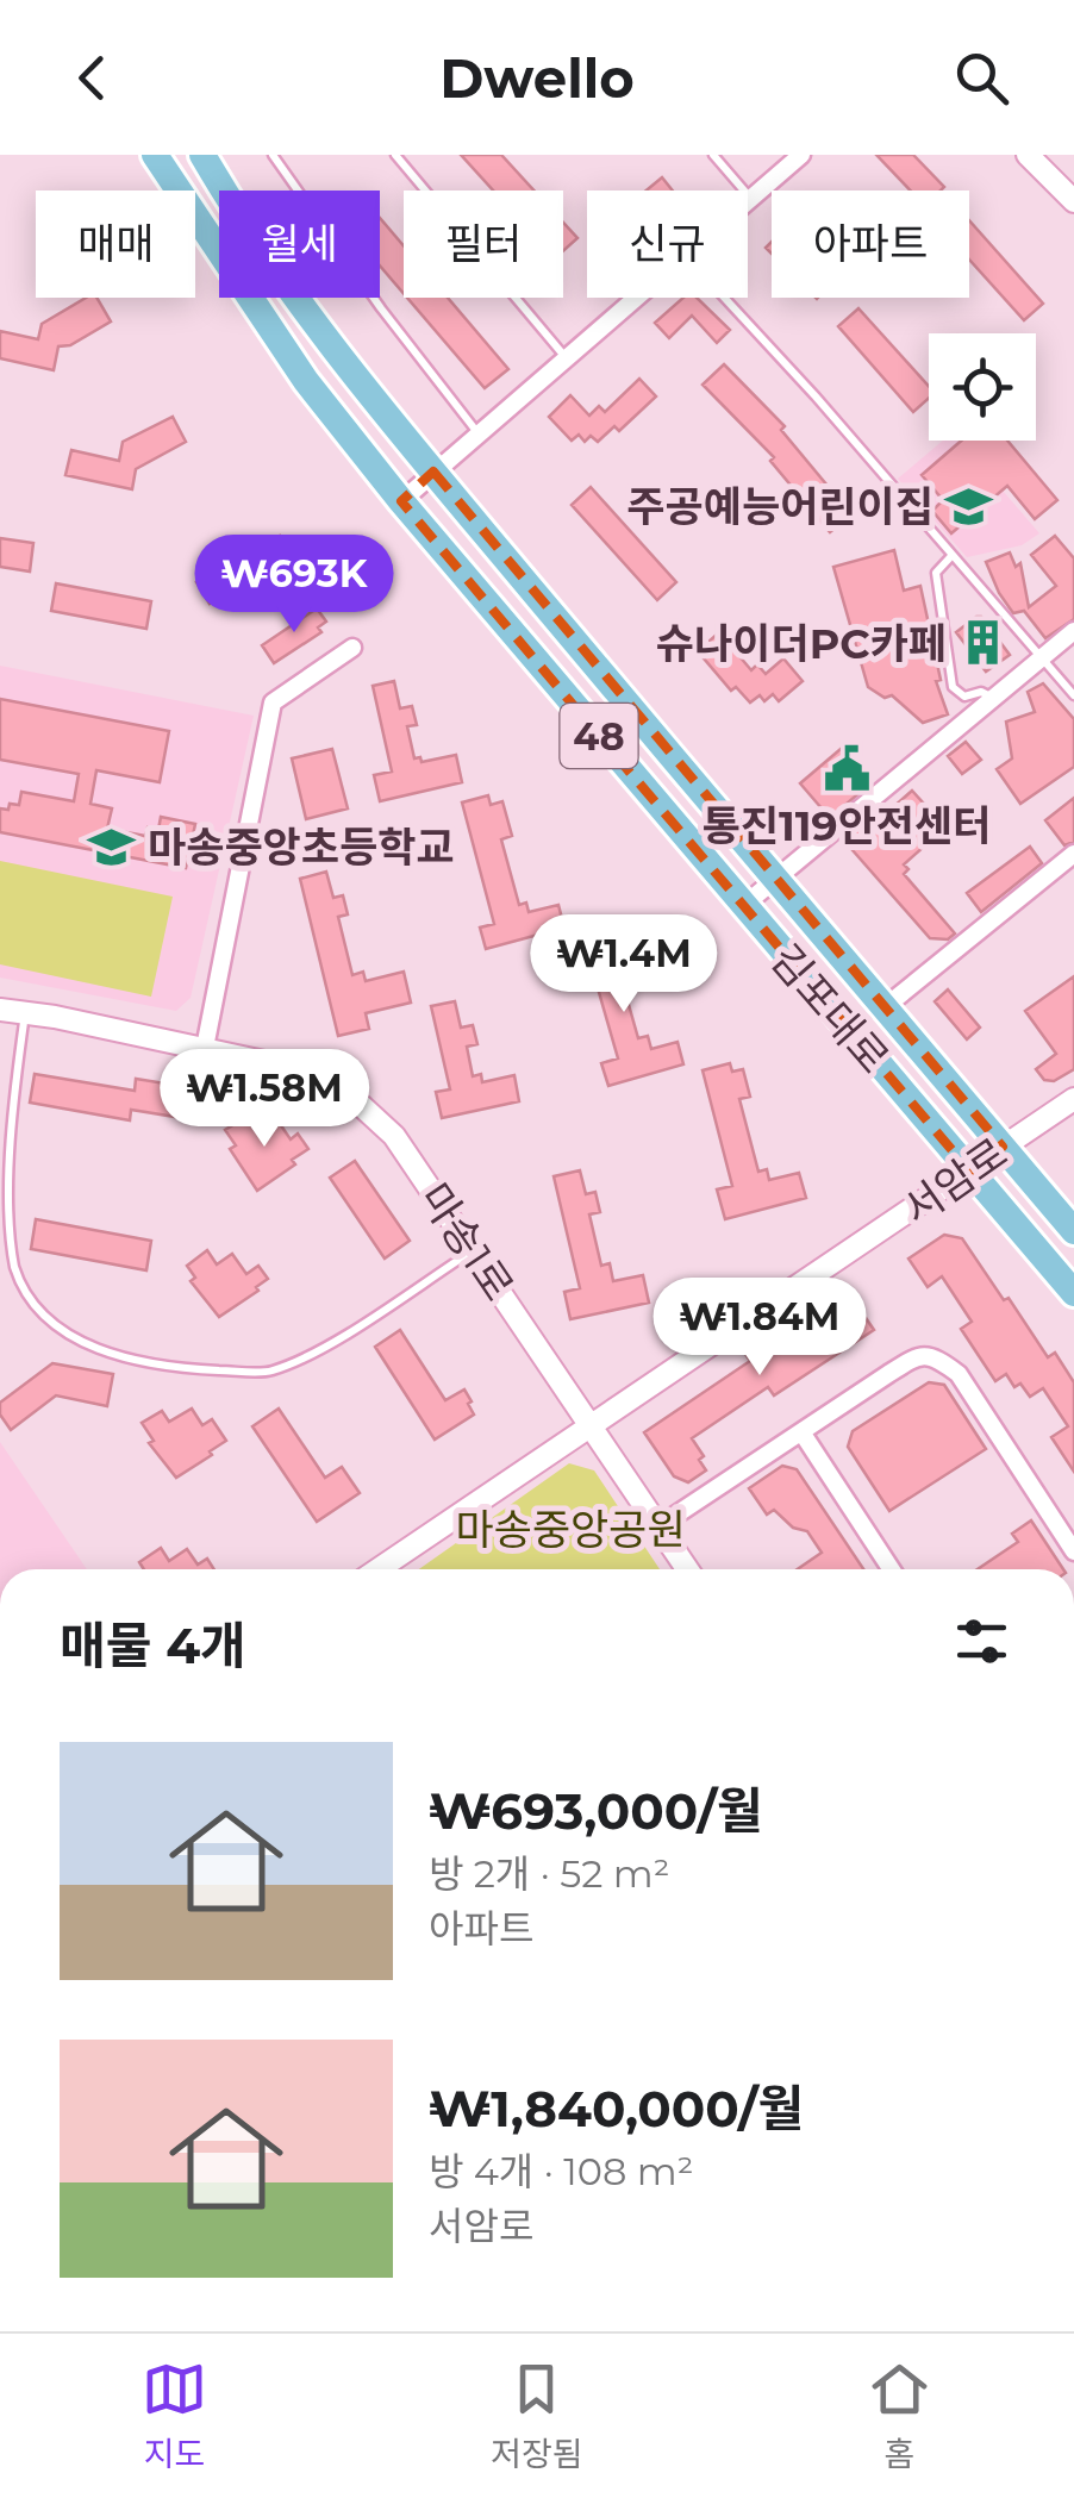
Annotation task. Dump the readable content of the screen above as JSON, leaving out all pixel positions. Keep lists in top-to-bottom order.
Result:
{
  "streets": {
    "main road": ["48", "김포대로"],
    "street": ["서암로", "마송1로"]
  },
  "crossings": [
    ["김포대로", "서암로"],
    ["서암로", "마송1로"]
  ],
  "parks": ["마송중앙공원"],
  "places": {
    "school or university": ["주공예능어린이집", "마송중앙초등학교"],
    "building": ["슈나이더PC카페"],
    "public building": ["통진119안전센터"]
  },
  "page": {
    "header": "Dwello",
    "chip": [
      "매매",
      "월세",
      "필터",
      "신규",
      "아파트"
    ],
    "price": [
      "₩693K",
      "₩1.4M",
      "₩1.58M",
      "₩1.84M"
    ],
    "heading": "매물 4개",
    "list": [
      {
        "name": "₩693,000/월",
        "note": "방 2개 · 52 m² · 아파트"
      },
      {
        "name": "₩1,840,000/월",
        "note": "방 4개 · 108 m² · 서암로"
      }
    ],
    "tabs": ["지도", "저장됨", "홈"]
  }
}
